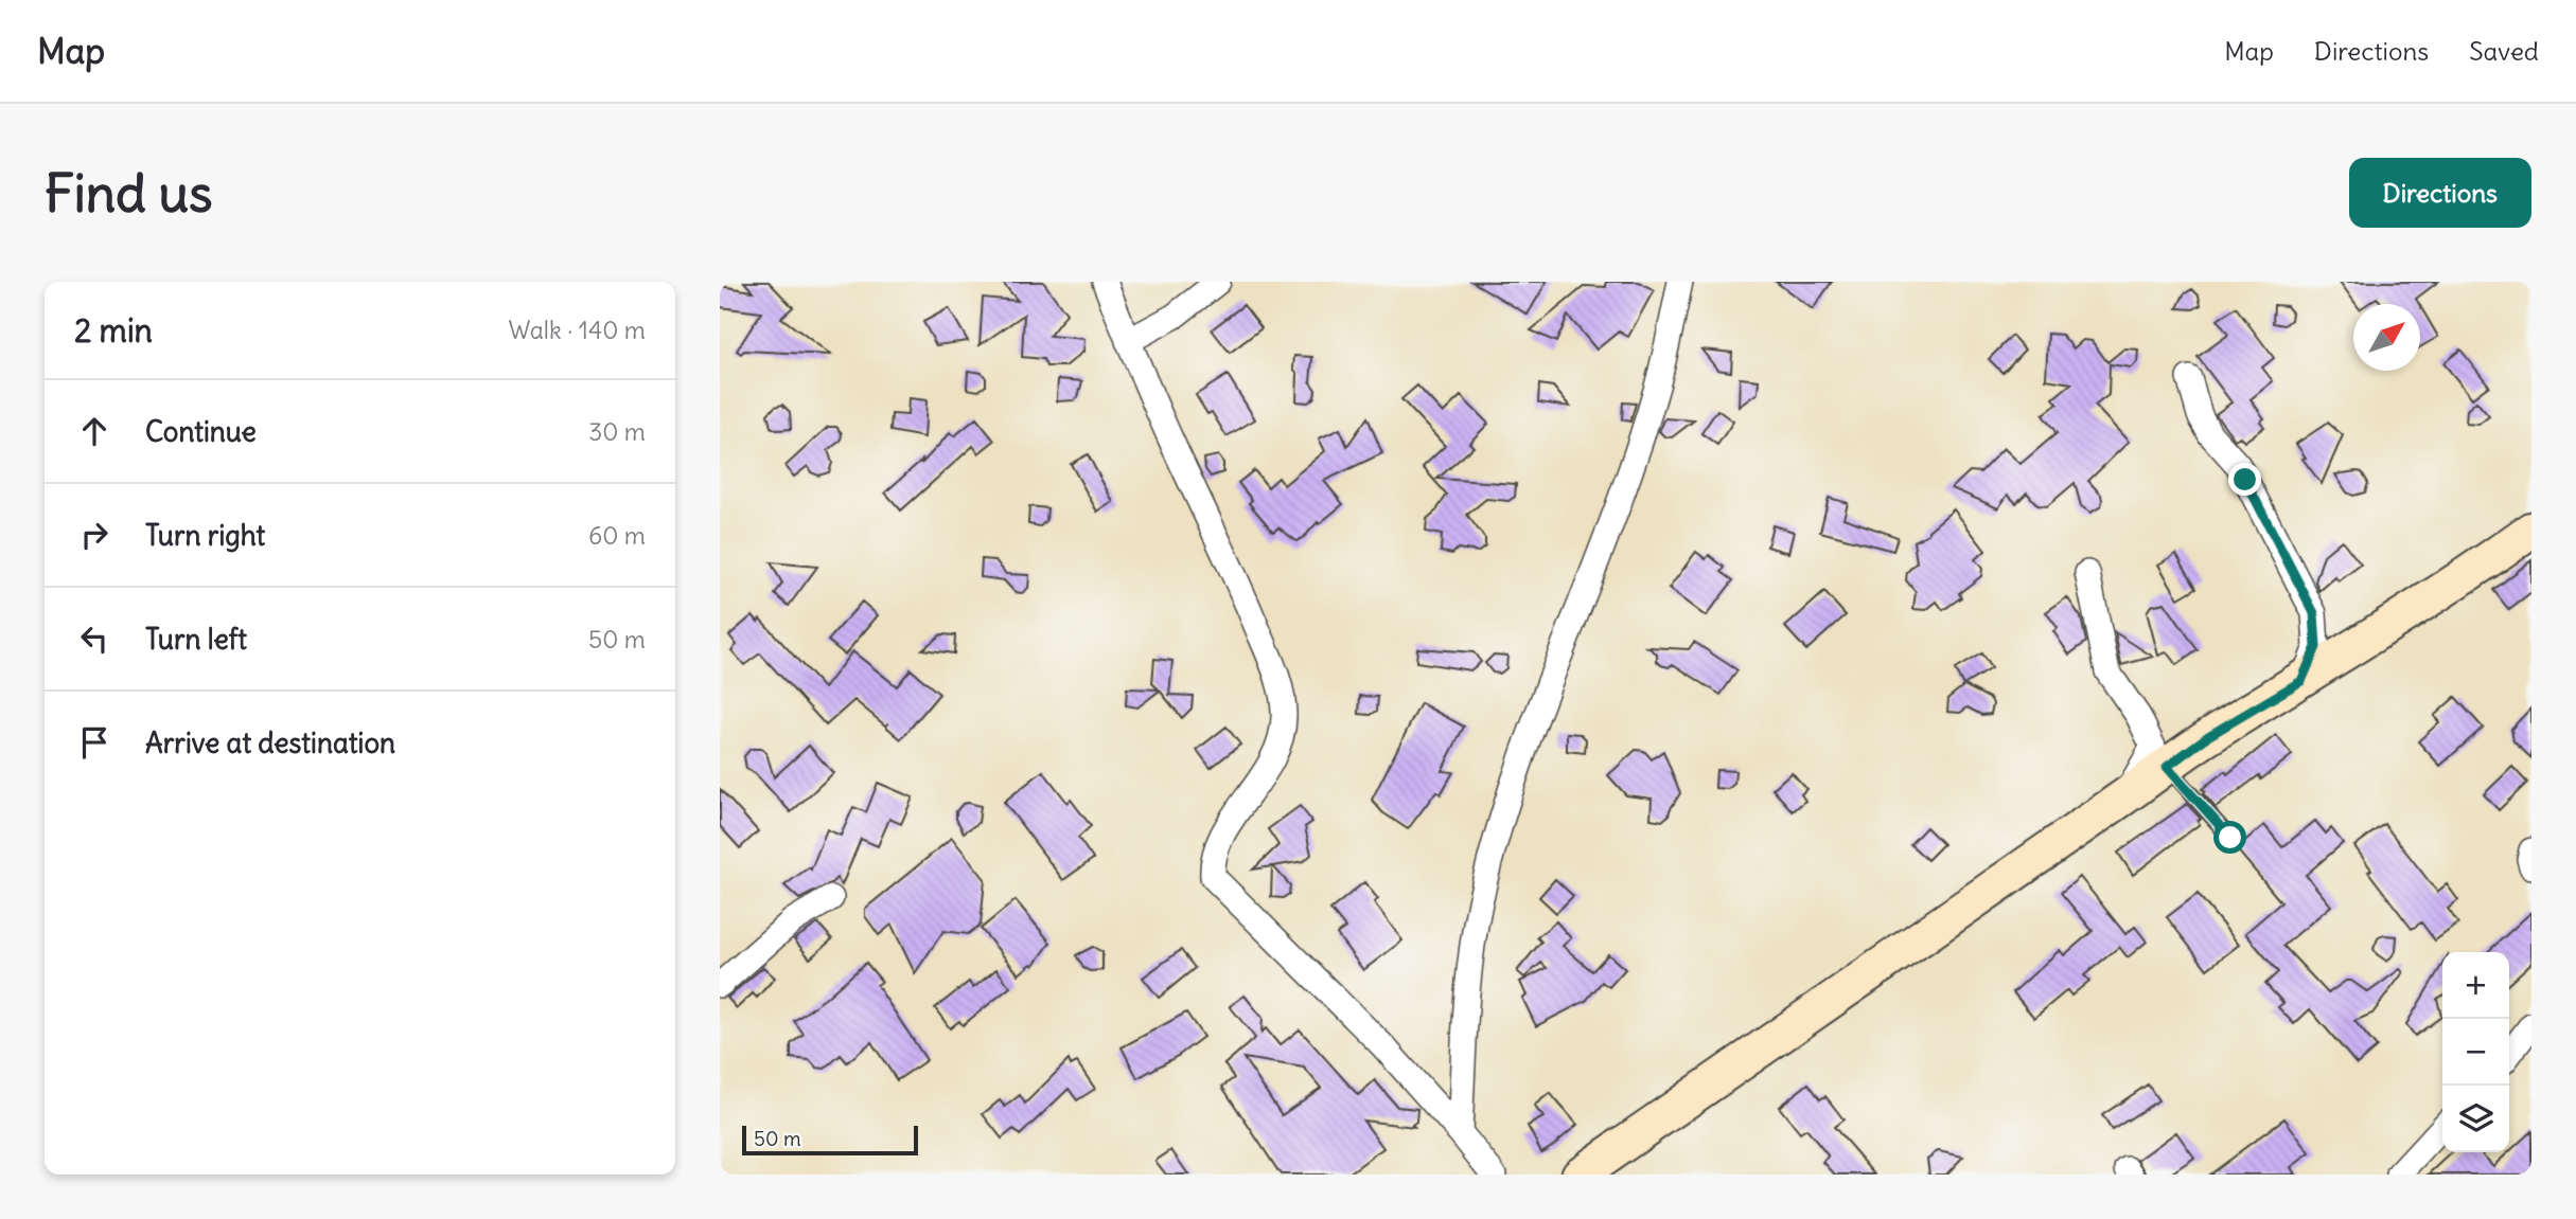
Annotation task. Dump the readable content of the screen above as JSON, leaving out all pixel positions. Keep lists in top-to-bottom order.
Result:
{
  "scale_bar": "50 m",
  "north": "top right",
  "page": {
    "header": "Map",
    "nav": ["Map", "Directions", "Saved"],
    "buttons": "Directions",
    "title": "Find us",
    "heading": ["2 min", "Walk · 140 m"],
    "list": [
      ["Continue", "30 m"],
      ["Turn right", "60 m"],
      ["Turn left", "50 m"],
      "Arrive at destination"
    ],
    "map_buttons": ["+", "−"],
    "scale": "50 m"
  }
}
